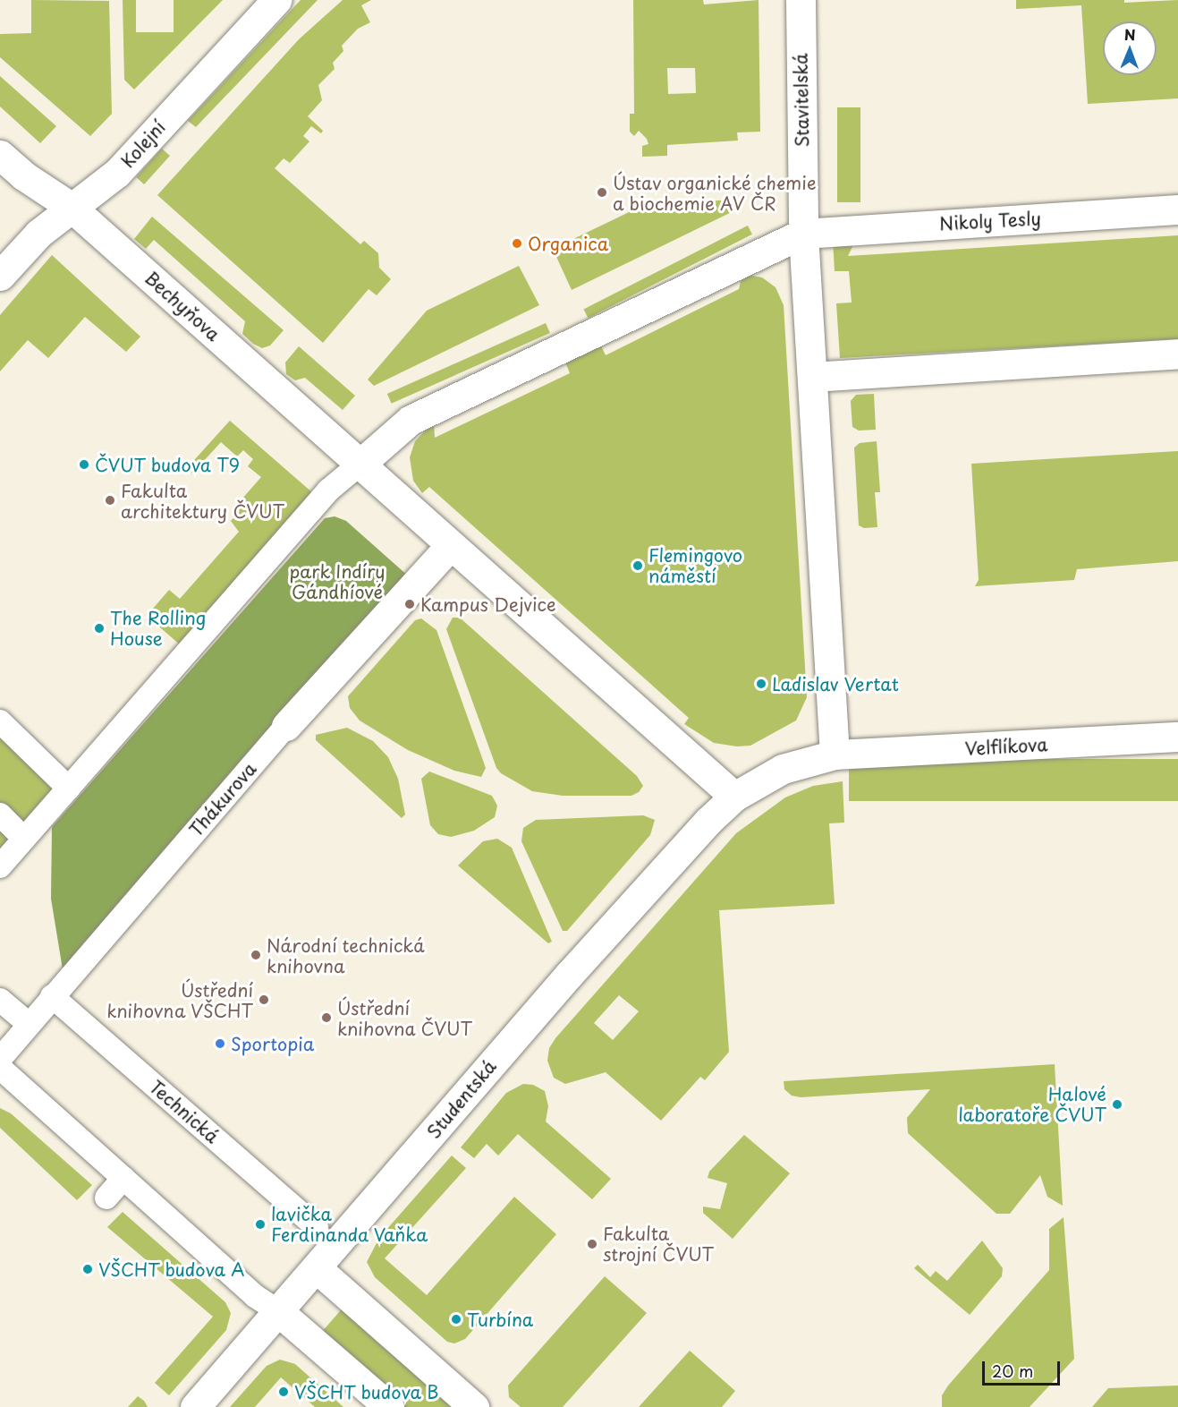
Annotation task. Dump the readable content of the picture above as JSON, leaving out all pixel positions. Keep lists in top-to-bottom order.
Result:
{
  "streets": {
    "street": [
      "Stavitelská",
      "Kolejní",
      "Nikoly Tesly",
      "Bechyňova",
      "Velflíkova",
      "Thákurova",
      "Studentská",
      "Technická"
    ]
  },
  "crossings": [
    ["Stavitelská", "Nikoly Tesly"],
    ["Kolejní", "Bechyňova"],
    ["Thákurova", "Technická"]
  ],
  "parks": ["park Indíry Gándhíové"],
  "places": [
    "Ústav organické chemie a biochemie AV ČR",
    "Organica",
    "ČVUT budova T9",
    "Fakulta architektury ČVUT",
    "Flemingovo náměstí",
    "Kampus Dejvice",
    "The Rolling House",
    "Ladislav Vertat",
    "Národní technická knihovna",
    "Ústřední knihovna VŠCHT",
    "Ústřední knihovna ČVUT",
    "Sportopia",
    "Halové laboratoře ČVUT",
    "lavička Ferdinanda Vaňka",
    "Fakulta strojní ČVUT",
    "VŠCHT budova A",
    "Turbína",
    "VŠCHT budova B"
  ],
  "scale_bar": "20 m",
  "north": "top"
}
